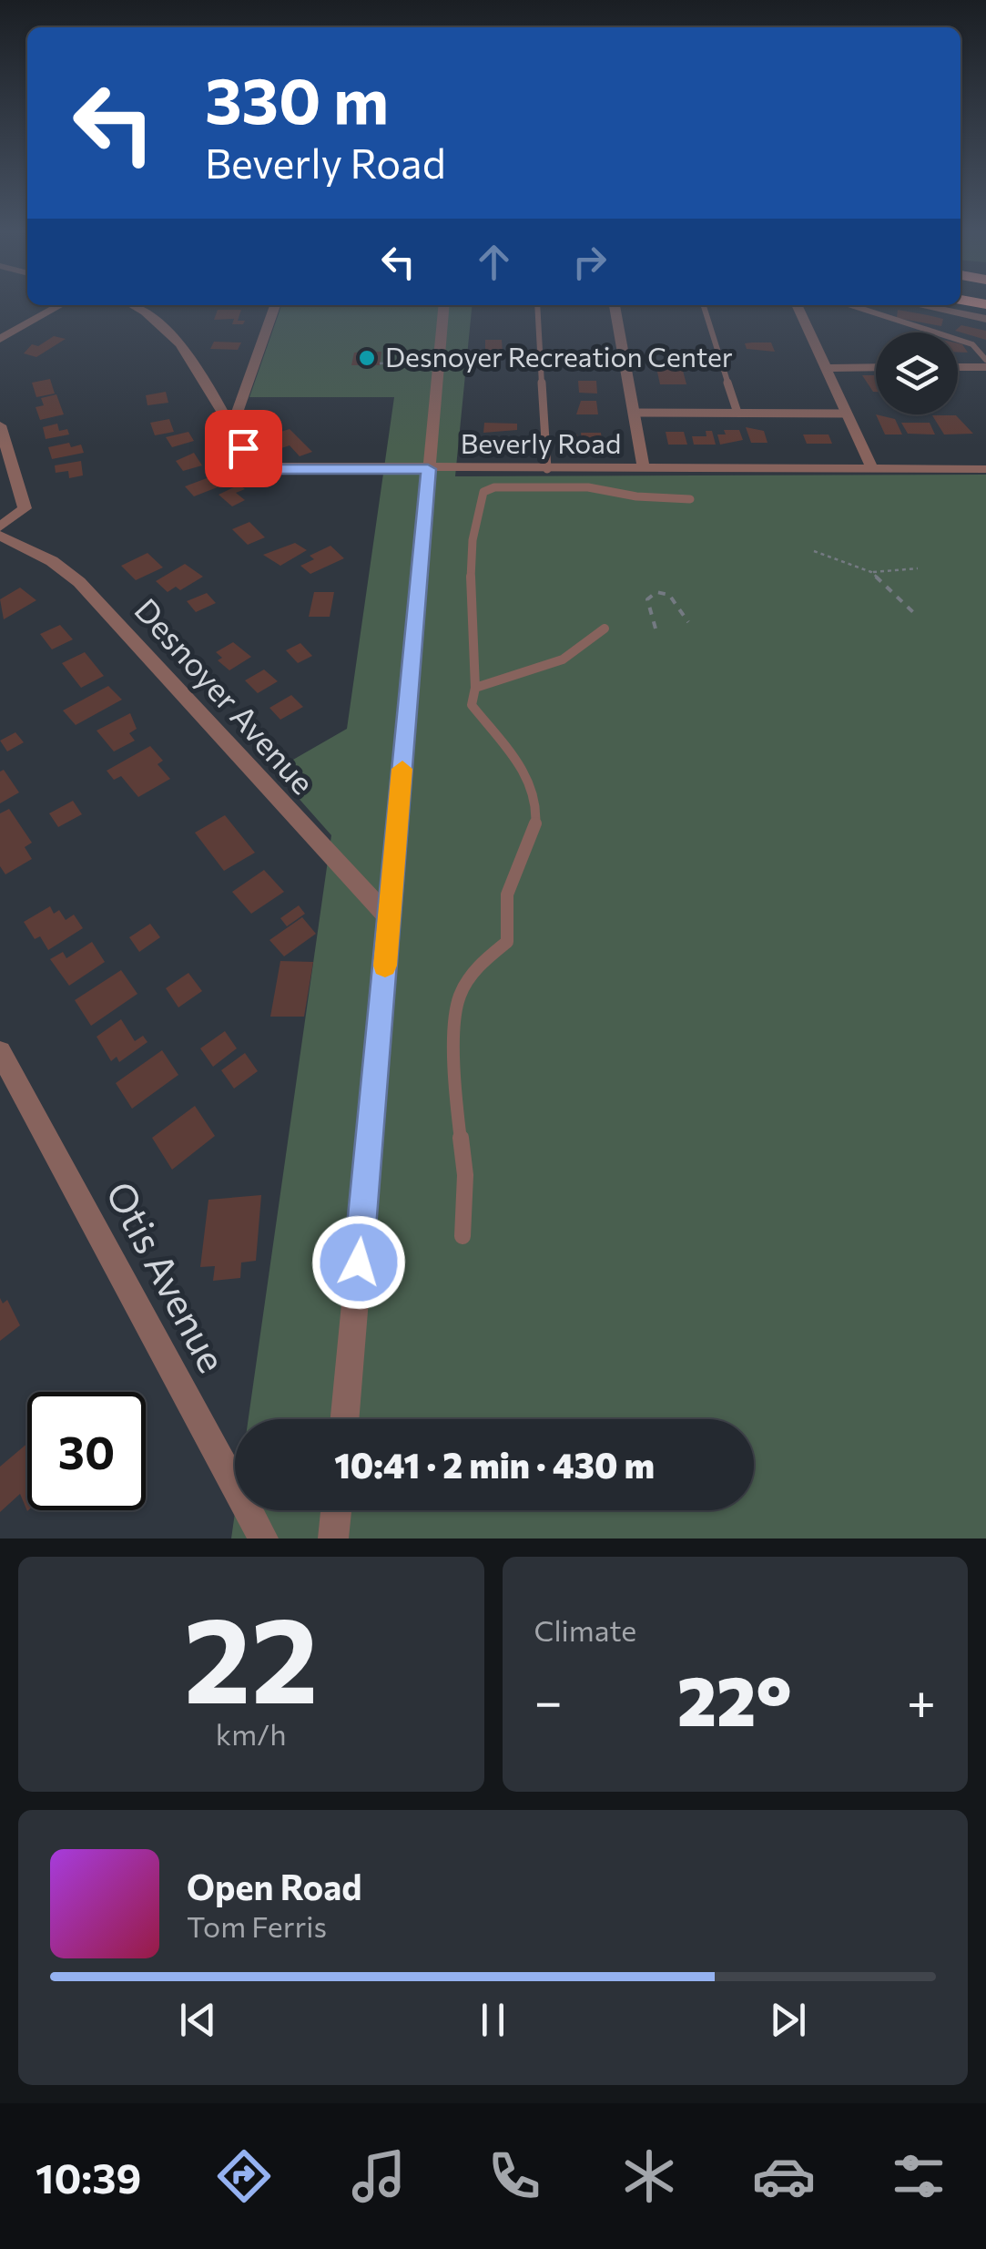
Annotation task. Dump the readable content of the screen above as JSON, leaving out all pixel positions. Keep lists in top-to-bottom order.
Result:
{
  "streets": {
    "street": ["Beverly Road", "Desnoyer Avenue", "Otis Avenue"]
  },
  "places": ["Desnoyer Recreation Center"],
  "page": {
    "turn": ["330 m", "Beverly Road"],
    "limit": "30",
    "trip": "10:41 · 2 min · 430 m",
    "tile": [
      ["22", "km/h"],
      "Climate"
    ],
    "heat": ["−", "22°", "+"],
    "song": ["Open Road", "Tom Ferris"],
    "tabs": "10:39"
  }
}
